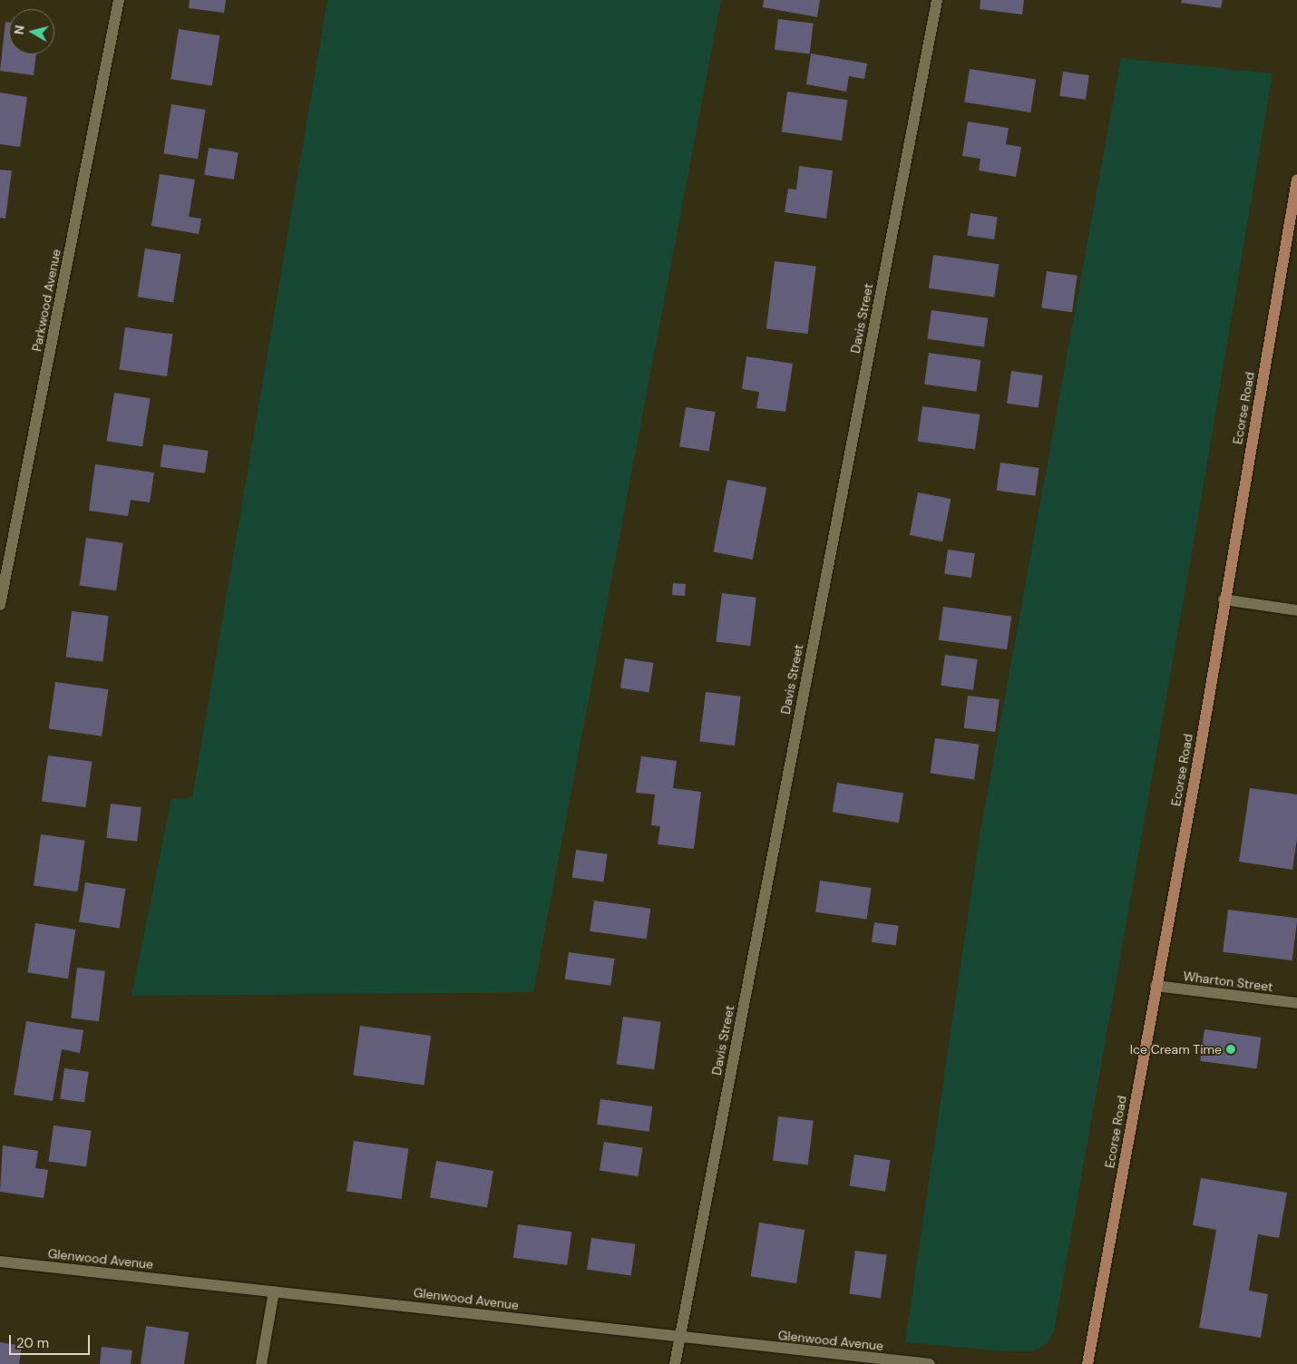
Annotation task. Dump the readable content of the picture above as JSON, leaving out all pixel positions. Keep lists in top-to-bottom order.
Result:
{
  "streets": {
    "main road": ["Ecorse Road"],
    "street": [
      "Parkwood Avenue",
      "Davis Street",
      "Wharton Street",
      "Glenwood Avenue"
    ]
  },
  "crossings": [
    ["Davis Street", "Glenwood Avenue"],
    ["Ecorse Road", "Wharton Street"]
  ],
  "places": ["Ice Cream Time"],
  "scale_bar": "20 m",
  "north": "left"
}
